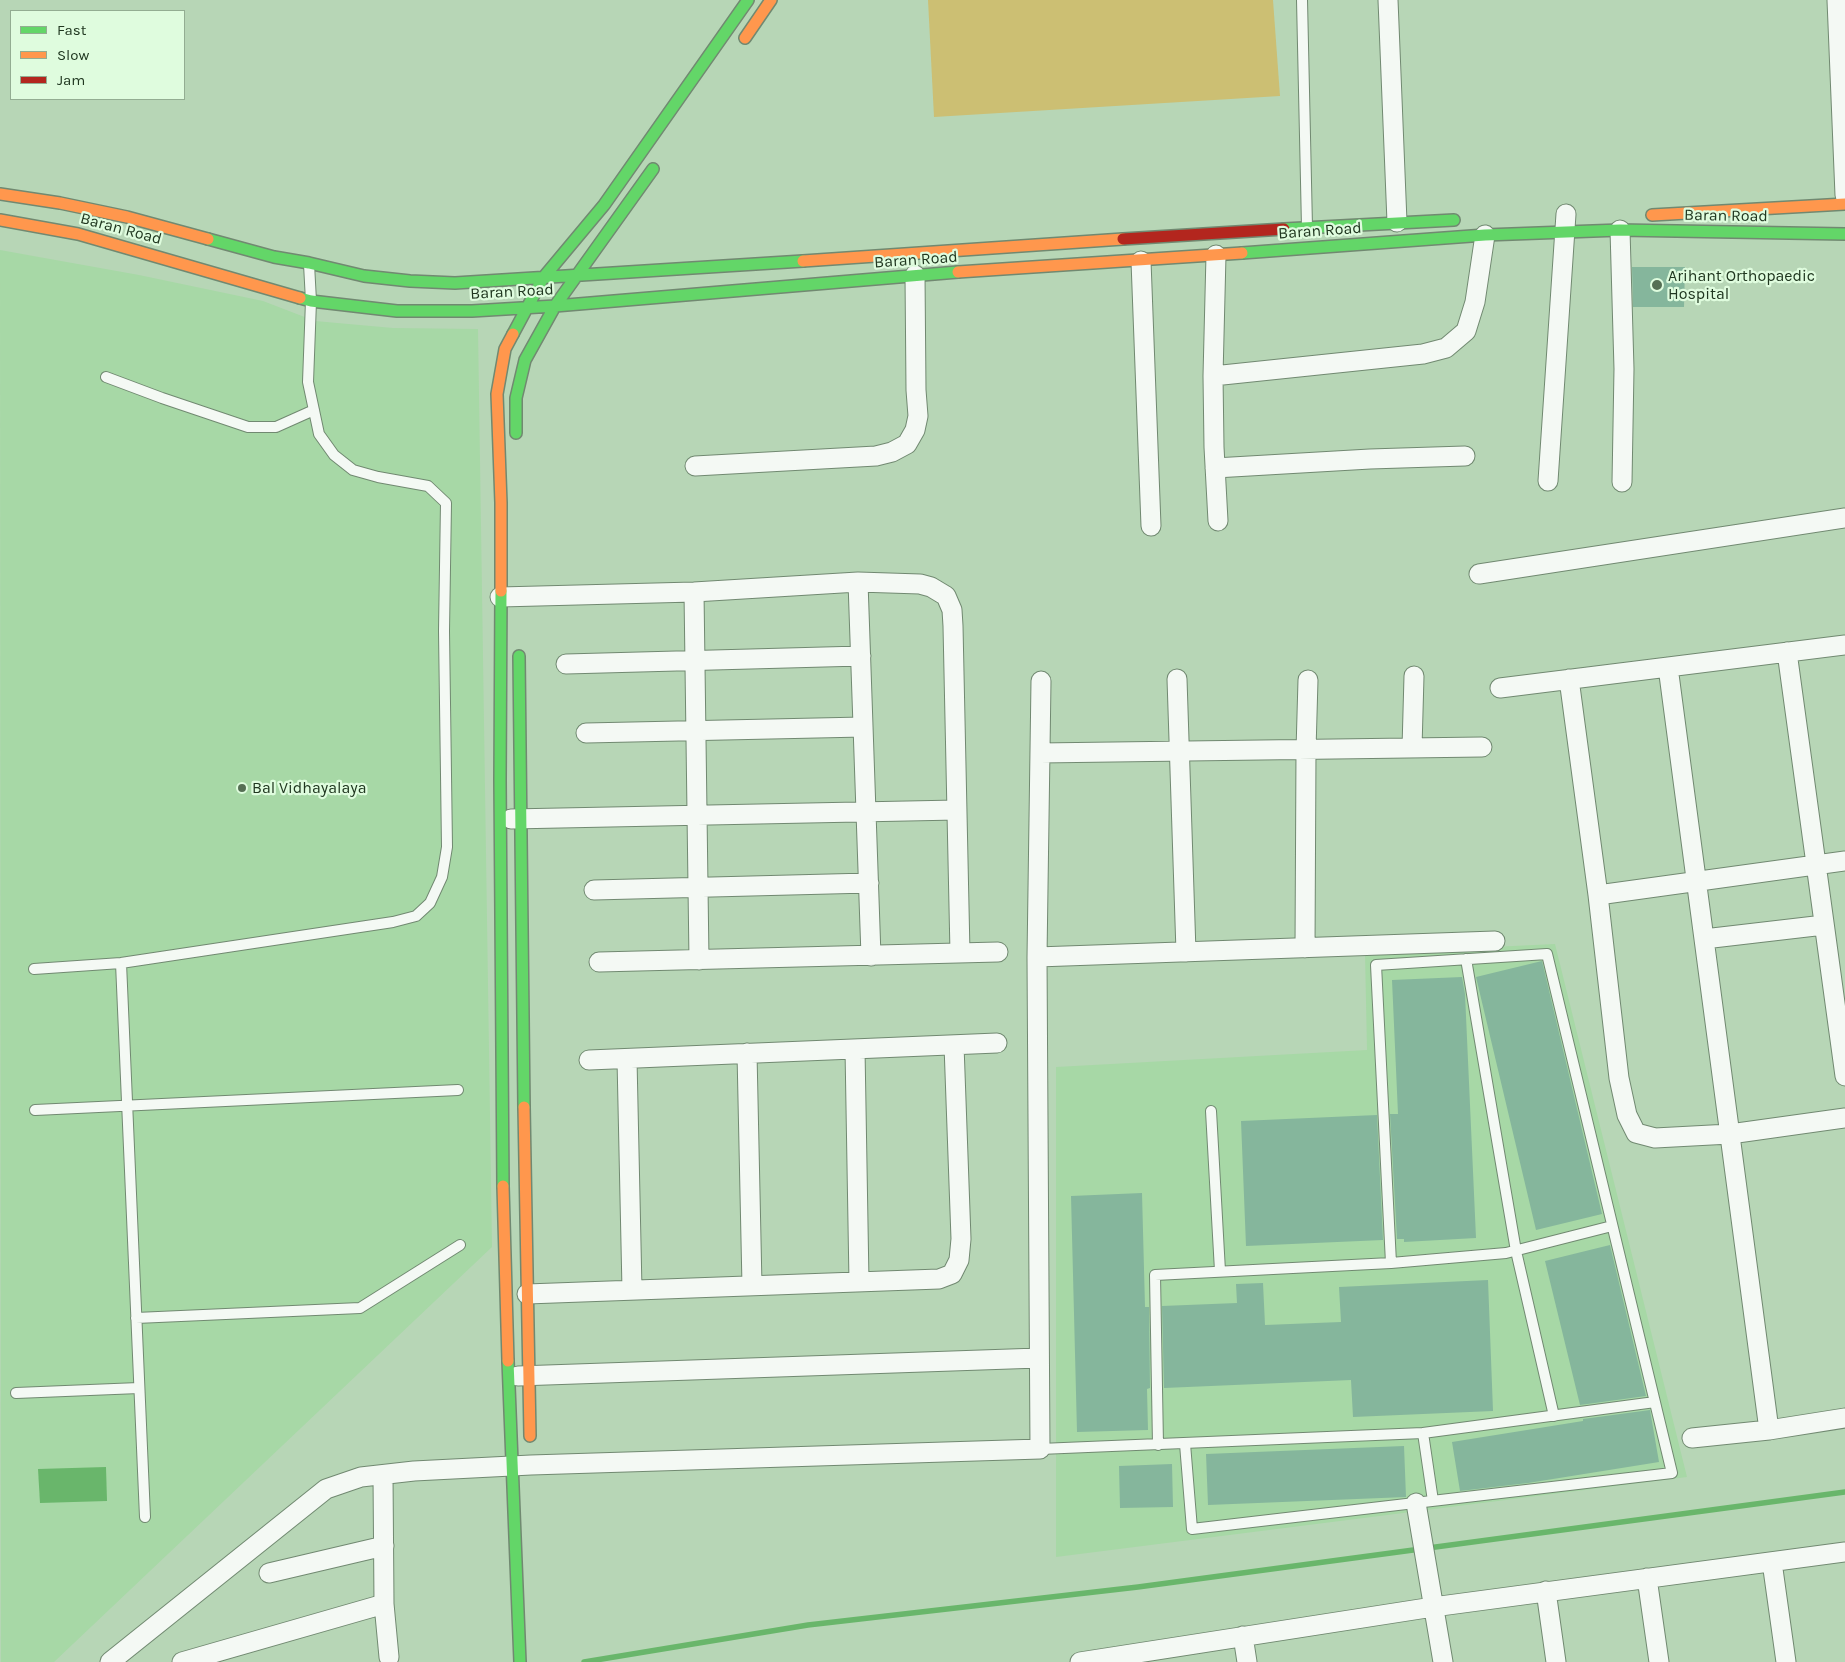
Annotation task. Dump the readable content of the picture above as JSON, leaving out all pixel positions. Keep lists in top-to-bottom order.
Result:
{
  "streets": {
    "main road": ["Baran Road"]
  },
  "places": ["Arihant Orthopaedic Hospital", "Bal Vidhayalaya"],
  "legend": ["Fast", "Slow", "Jam"]
}
